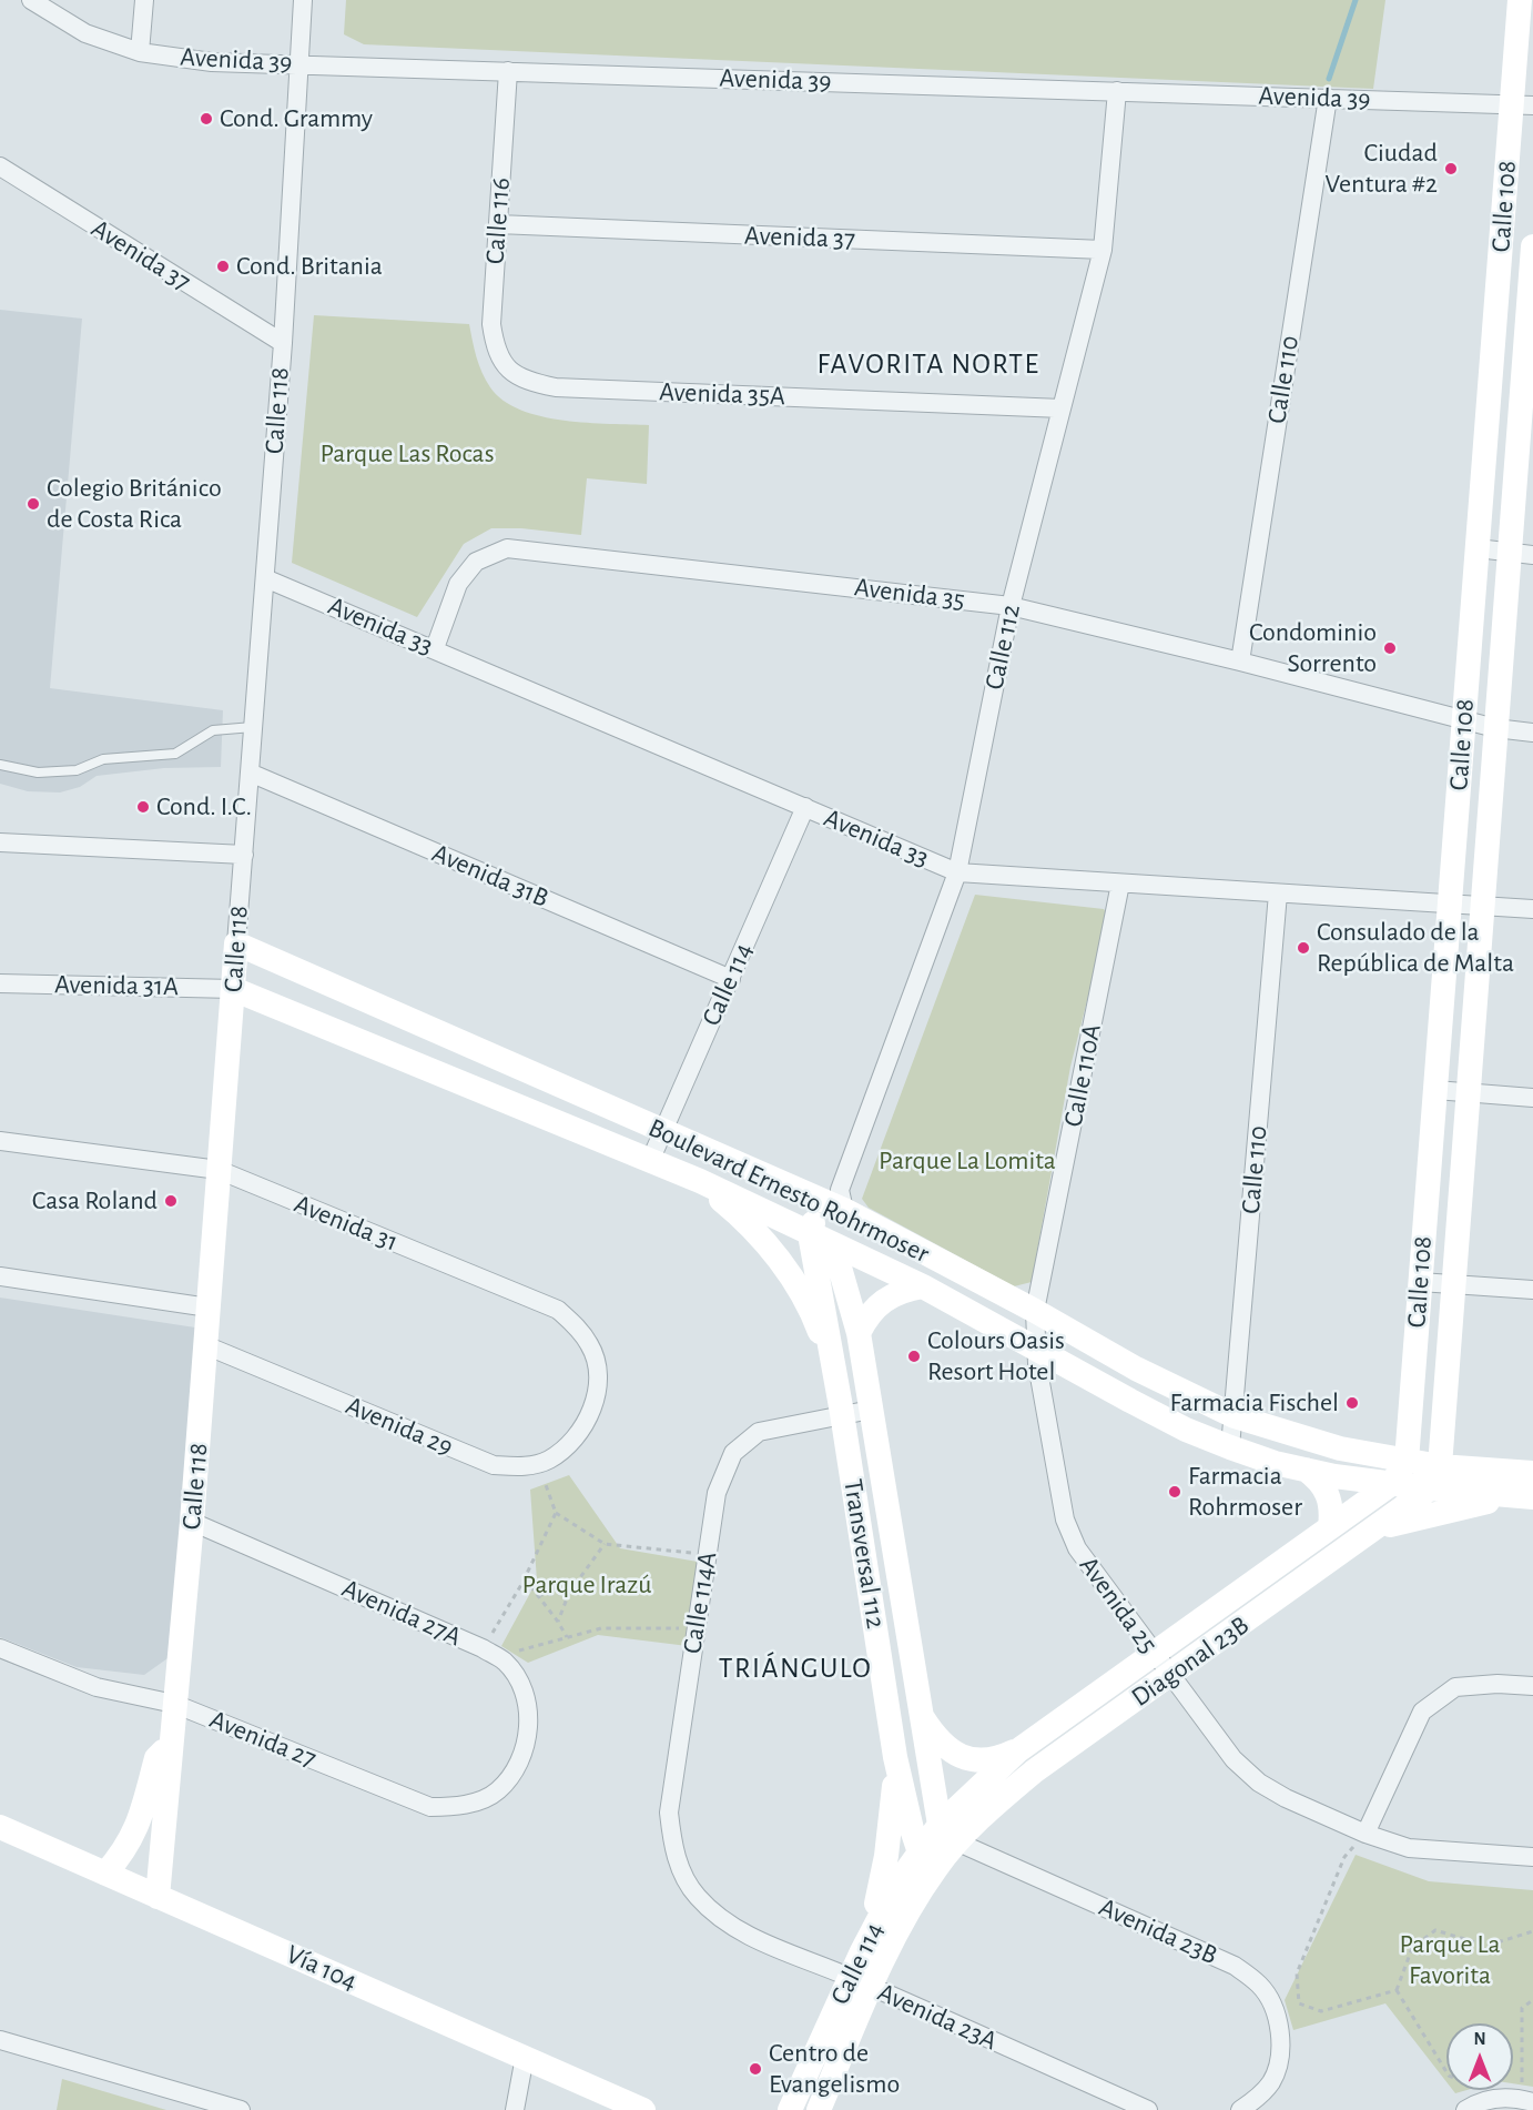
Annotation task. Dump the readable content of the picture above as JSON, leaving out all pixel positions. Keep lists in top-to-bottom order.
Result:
{
  "streets": {
    "main road": [
      "Calle 108",
      "Calle 118",
      "Calle 112",
      "Calle 114",
      "Boulevard Ernesto Rohrmoser",
      "Transversal 112",
      "Diagonal 23B",
      "Vía 104"
    ],
    "street": [
      "Avenida 39",
      "Calle 116",
      "Avenida 37",
      "Calle 110",
      "Avenida 35A",
      "Avenida 35",
      "Avenida 33",
      "Avenida 31B",
      "Avenida 31A",
      "Calle 110A",
      "Avenida 31",
      "Avenida 29",
      "Calle 114A",
      "Avenida 25",
      "Avenida 27A",
      "Avenida 27",
      "Avenida 23B",
      "Avenida 23A"
    ]
  },
  "crossings": [
    ["Avenida 39", "Calle 108"],
    ["Avenida 39", "Calle 116"],
    ["Avenida 39", "Calle 110"],
    ["Avenida 39", "Calle 118"],
    ["Avenida 39", "Calle 112"],
    ["Calle 108", "Avenida 35"],
    ["Calle 108", "Avenida 33"],
    ["Calle 108", "Boulevard Ernesto Rohrmoser"],
    ["Calle 108", "Diagonal 23B"],
    ["Calle 116", "Avenida 37"],
    ["Calle 116", "Avenida 35A"],
    ["Avenida 37", "Calle 118"],
    ["Avenida 37", "Calle 112"],
    ["Calle 110", "Avenida 35"],
    ["Calle 110", "Avenida 33"],
    ["Calle 110", "Boulevard Ernesto Rohrmoser"],
    ["Avenida 35A", "Calle 112"],
    ["Calle 118", "Avenida 33"],
    ["Calle 118", "Avenida 31B"],
    ["Calle 118", "Avenida 31A"],
    ["Calle 118", "Boulevard Ernesto Rohrmoser"],
    ["Calle 118", "Avenida 31"],
    ["Calle 118", "Avenida 29"],
    ["Calle 118", "Avenida 27A"],
    ["Calle 118", "Avenida 27"],
    ["Calle 118", "Vía 104"],
    ["Avenida 35", "Avenida 33"],
    ["Avenida 35", "Calle 112"],
    ["Avenida 33", "Calle 112"],
    ["Avenida 33", "Calle 114"],
    ["Avenida 33", "Calle 110A"],
    ["Calle 112", "Boulevard Ernesto Rohrmoser"],
    ["Calle 112", "Transversal 112"],
    ["Avenida 31B", "Calle 114"],
    ["Calle 114", "Boulevard Ernesto Rohrmoser"],
    ["Calle 114", "Transversal 112"],
    ["Calle 114", "Diagonal 23B"],
    ["Calle 114", "Avenida 23B"],
    ["Calle 114", "Avenida 23A"],
    ["Avenida 31A", "Boulevard Ernesto Rohrmoser"],
    ["Calle 110A", "Boulevard Ernesto Rohrmoser"],
    ["Calle 110A", "Avenida 25"],
    ["Boulevard Ernesto Rohrmoser", "Transversal 112"],
    ["Boulevard Ernesto Rohrmoser", "Avenida 25"],
    ["Boulevard Ernesto Rohrmoser", "Diagonal 23B"],
    ["Avenida 31", "Avenida 29"],
    ["Transversal 112", "Calle 114A"],
    ["Transversal 112", "Diagonal 23B"],
    ["Calle 114A", "Avenida 23A"],
    ["Avenida 25", "Diagonal 23B"],
    ["Avenida 27A", "Avenida 27"],
    ["Diagonal 23B", "Avenida 23B"]
  ],
  "districts": ["FAVORITA NORTE", "TRIÁNGULO"],
  "parks": [
    "Parque Las Rocas",
    "Parque La Lomita",
    "Parque Irazú",
    "Parque La Favorita"
  ],
  "places": [
    "Cond. Grammy",
    "Ciudad Ventura #2",
    "Cond. Britania",
    "Colegio Británico de Costa Rica",
    "Condominio Sorrento",
    "Cond. I.C.",
    "Consulado de la República de Malta",
    "Casa Roland",
    "Colours Oasis Resort Hotel",
    "Farmacia Fischel",
    "Farmacia Rohrmoser",
    "Centro de Evangelismo"
  ],
  "north": "top"
}
